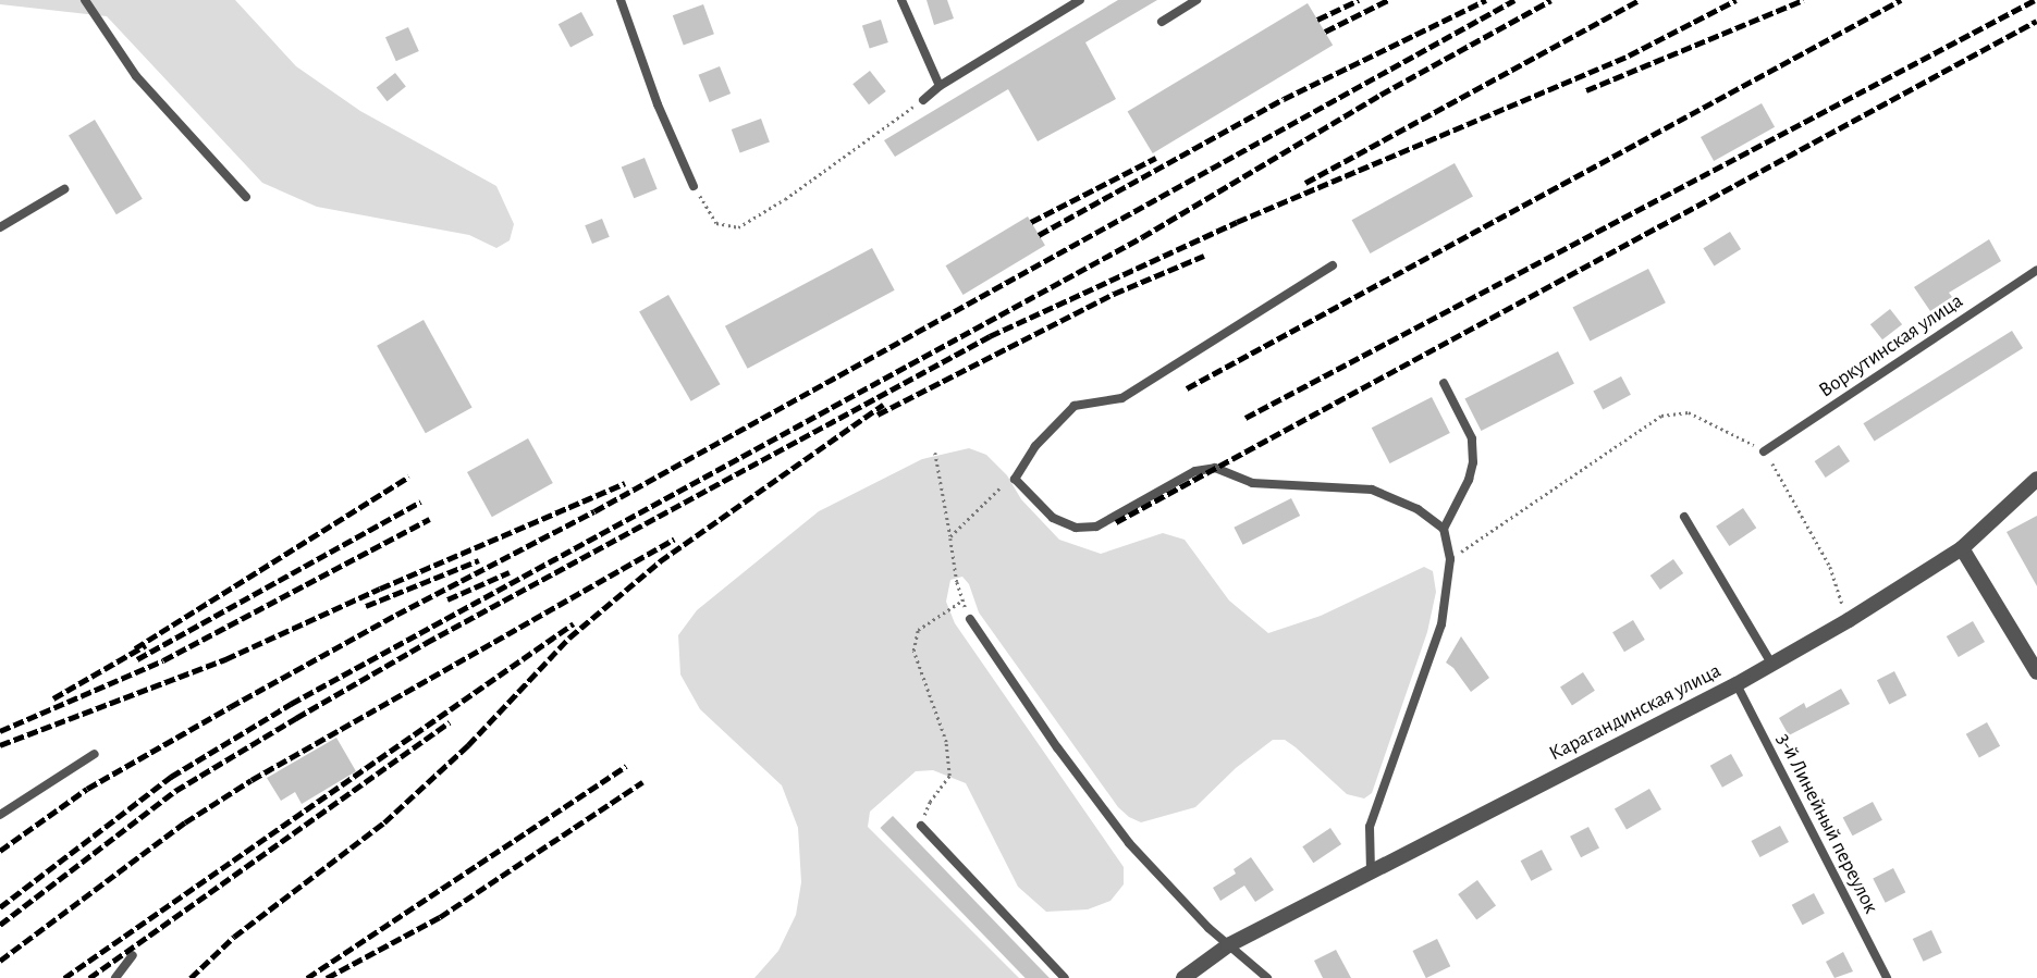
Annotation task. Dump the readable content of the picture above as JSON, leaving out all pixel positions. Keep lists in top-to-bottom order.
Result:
{
  "streets": {
    "street": ["Карагандинская улица"],
    "lane": ["Воркутинская улица", "3-й Линейный переулок"]
  },
  "crossings": [
    ["Карагандинская улица", "3-й Линейный переулок"]
  ]
}
